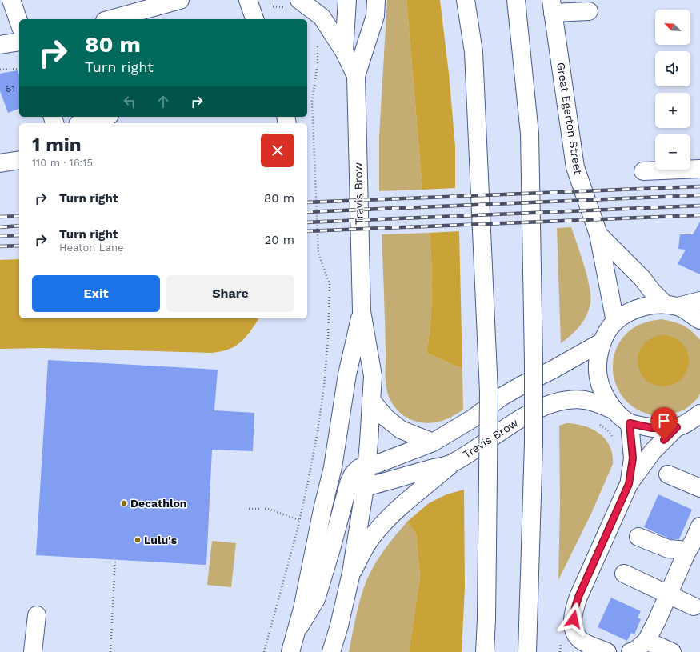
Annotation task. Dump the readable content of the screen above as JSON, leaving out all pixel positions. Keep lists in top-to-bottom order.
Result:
{
  "streets": {
    "main road": ["Great Egerton Street", "Travis Brow"]
  },
  "places": ["Decathlon", "Lulu's"],
  "house_numbers": ["51"],
  "north": "top left",
  "page": {
    "map_buttons": ["+", "−"],
    "turn": ["80 m", "Turn right"],
    "heading": ["1 min", "110 m · 16:15"],
    "list": [
      {
        "name": "Turn right",
        "value": "80 m"
      },
      {
        "name": "Turn right",
        "note": "Heaton Lane",
        "value": "20 m"
      }
    ],
    "buttons": ["Exit", "Share"]
  }
}
